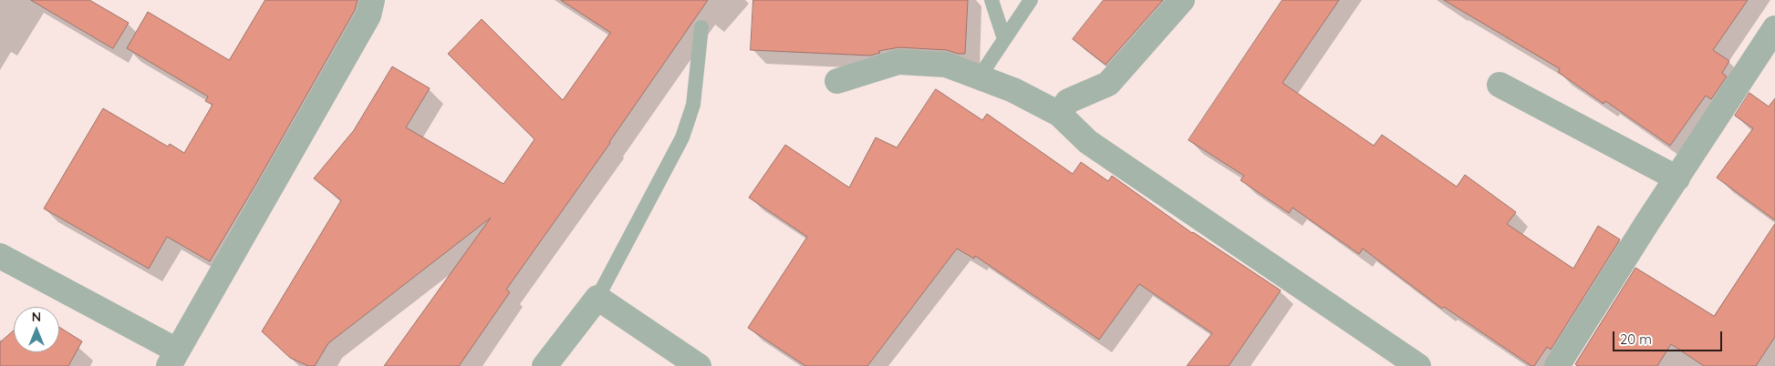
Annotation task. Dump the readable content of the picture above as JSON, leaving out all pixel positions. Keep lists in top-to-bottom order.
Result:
{
  "scale_bar": "20 m",
  "north": "top"
}
